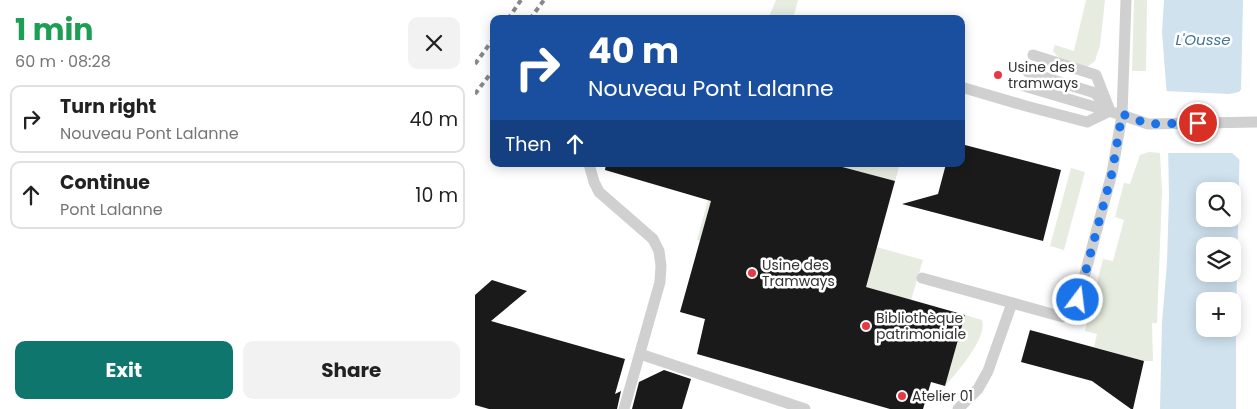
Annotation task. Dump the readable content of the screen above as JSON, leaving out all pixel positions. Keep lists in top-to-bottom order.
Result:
{
  "water": ["L'Ousse"],
  "places": [
    "Usine des tramways",
    "Usine des Tramways",
    "Bibliothèque patrimoniale",
    "Atelier 01"
  ],
  "page": {
    "heading": ["1 min", "60 m · 08:28"],
    "turn": ["40 m", "Nouveau Pont Lalanne"],
    "list": [
      {
        "name": "Turn right",
        "note": "Nouveau Pont Lalanne",
        "value": "40 m"
      },
      {
        "name": "Continue",
        "note": "Pont Lalanne",
        "value": "10 m"
      }
    ],
    "then": "Then",
    "map_buttons": "+",
    "buttons": ["Exit", "Share"]
  }
}
